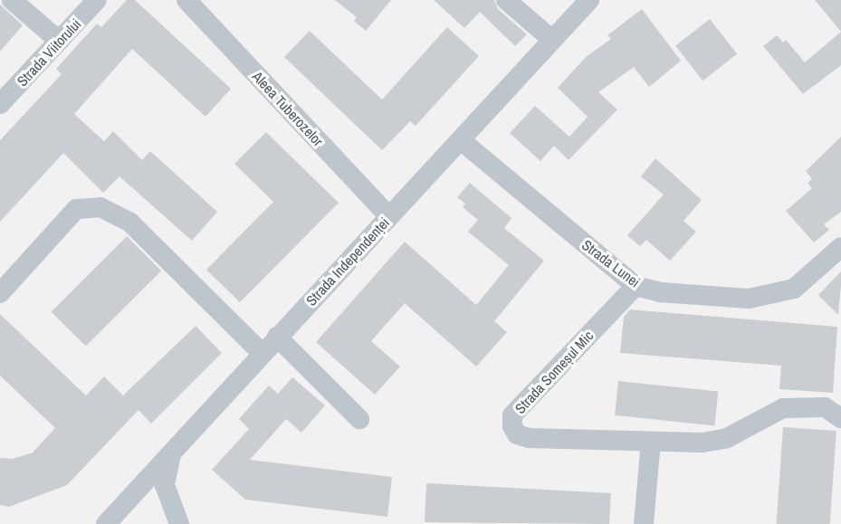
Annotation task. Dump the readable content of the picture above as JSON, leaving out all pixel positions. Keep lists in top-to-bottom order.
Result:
{
  "streets": {
    "street": [
      "Strada Viitorului",
      "Aleea Tuberozelor",
      "Strada Independenței",
      "Strada Lunei",
      "Strada Someșul Mic"
    ]
  },
  "crossings": [
    ["Aleea Tuberozelor", "Strada Independenței"],
    ["Strada Independenței", "Strada Lunei"],
    ["Strada Lunei", "Strada Someșul Mic"]
  ]
}
